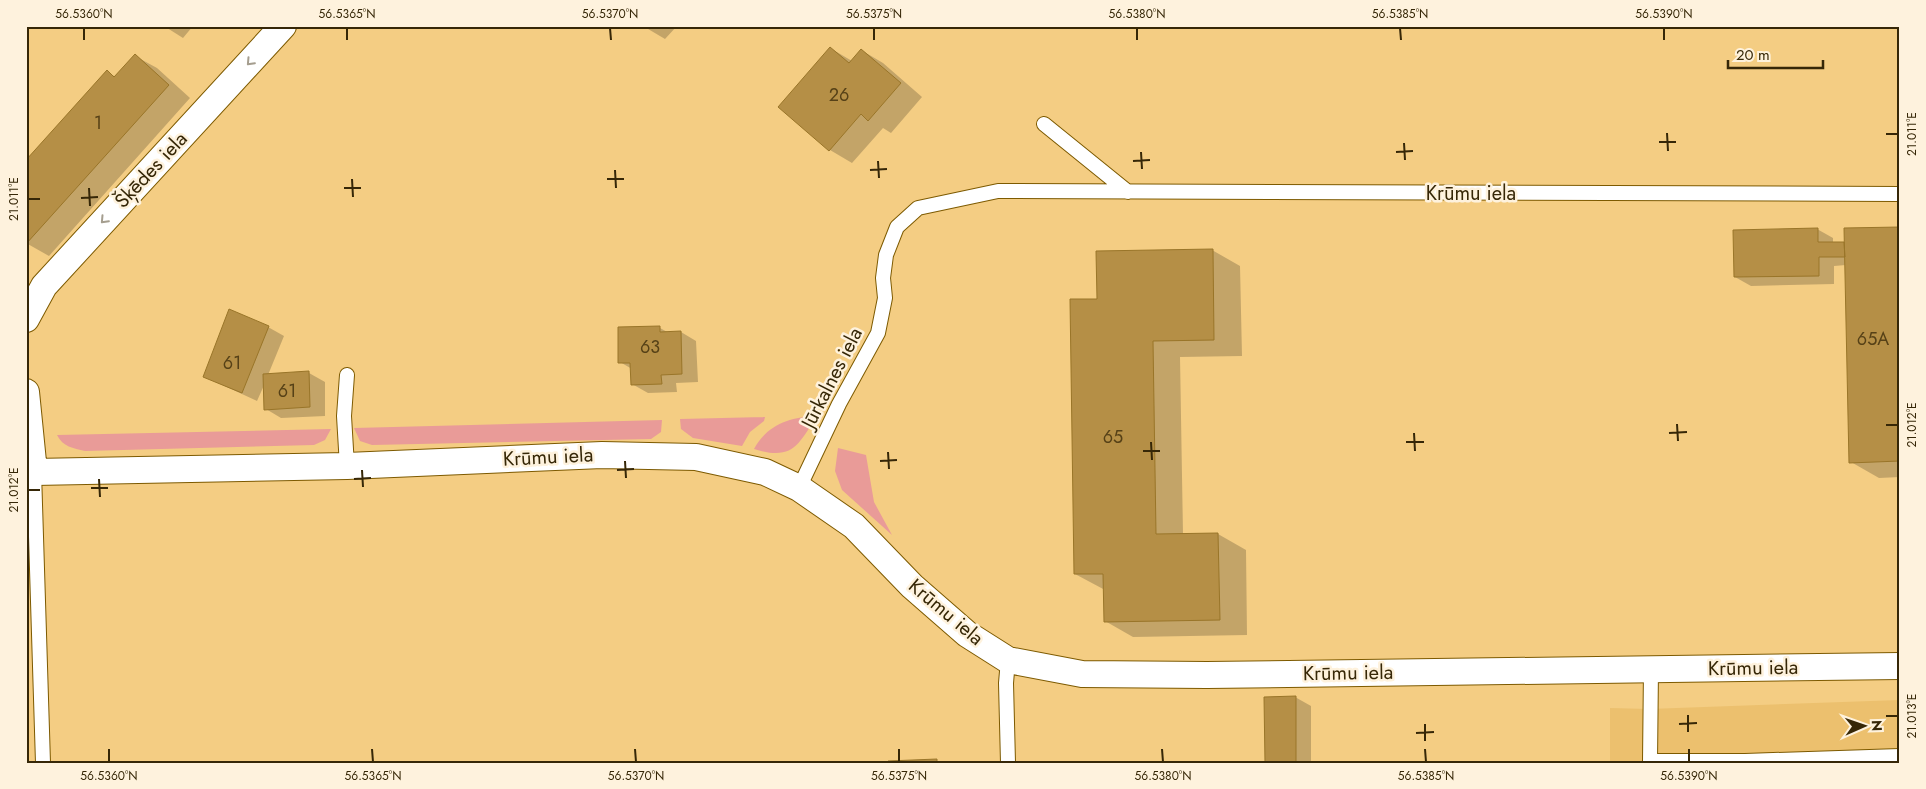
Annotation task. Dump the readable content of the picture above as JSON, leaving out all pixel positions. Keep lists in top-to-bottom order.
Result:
{
  "streets": {
    "street": ["Šķēdes iela", "Krūmu iela"],
    "lane": ["Jūrkalnes iela"]
  },
  "crossings": [
    ["Krūmu iela", "Jūrkalnes iela"]
  ],
  "one_way": ["Šķēdes iela"],
  "house_numbers": [
    "26",
    "1",
    "65A",
    "63",
    "61",
    "61",
    "65"
  ],
  "scale_bar": "20 m",
  "north": "right",
  "coordinates": [
    "56.5360°N",
    "56.5365°N",
    "56.5370°N",
    "56.5375°N",
    "56.5380°N",
    "56.5385°N",
    "56.5390°N",
    "21.011°E",
    "21.012°E",
    "21.013°E"
  ]
}
